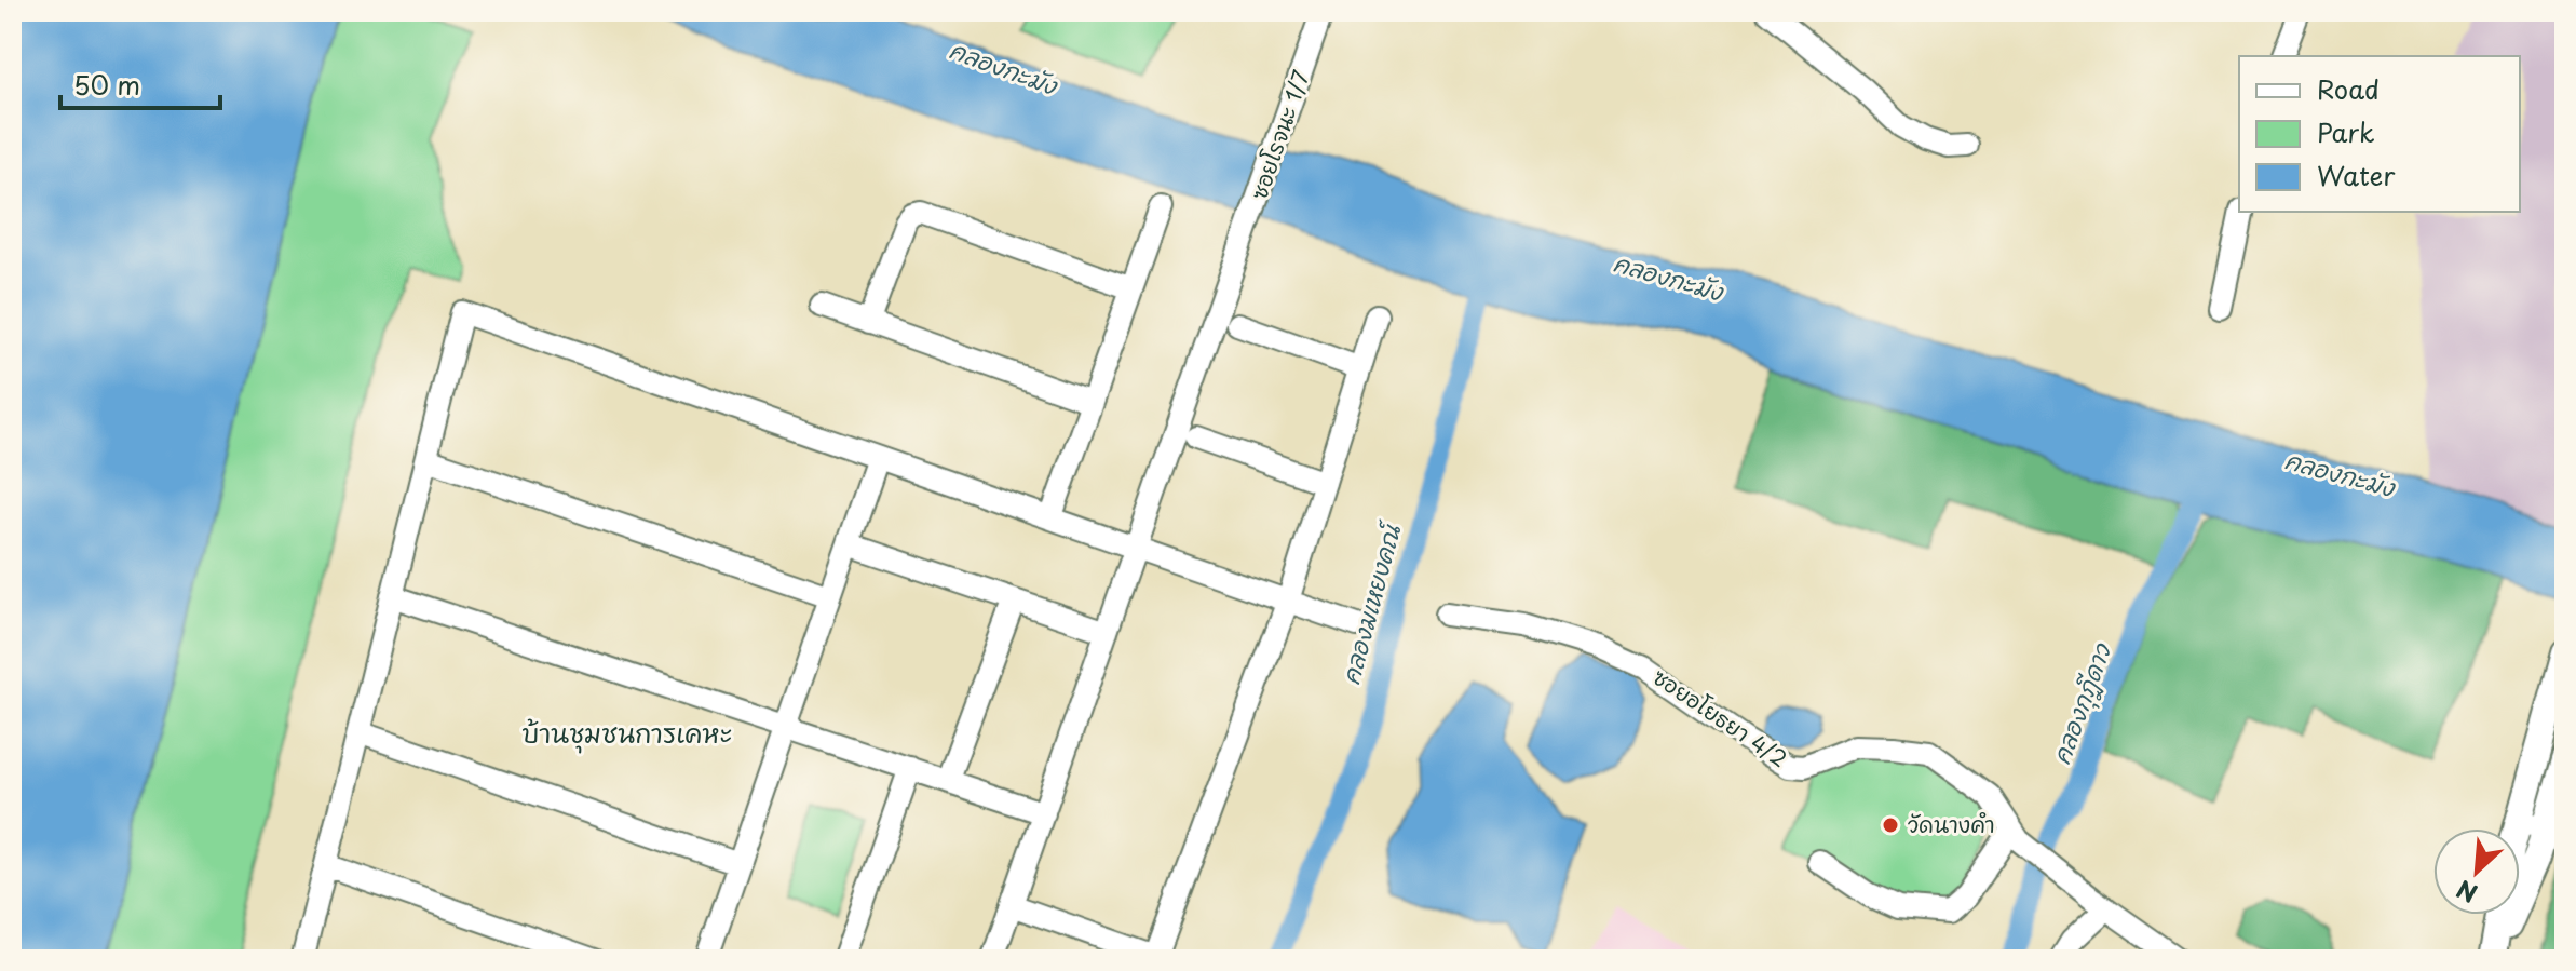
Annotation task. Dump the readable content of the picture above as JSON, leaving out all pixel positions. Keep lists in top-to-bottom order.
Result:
{
  "streets": {
    "street": ["ซอยโรจนะ 1/7", "ซอยอโยธยา 4/2"]
  },
  "districts": ["บ้านชุมชนการเคหะ"],
  "water": ["คลองกะมัง", "คลองมเหยงคณ์", "คลองกุฎีดาว"],
  "places": ["วัดนางคำ"],
  "legend": ["Road", "Park", "Water"],
  "scale_bar": "50 m",
  "north": "bottom left"
}
